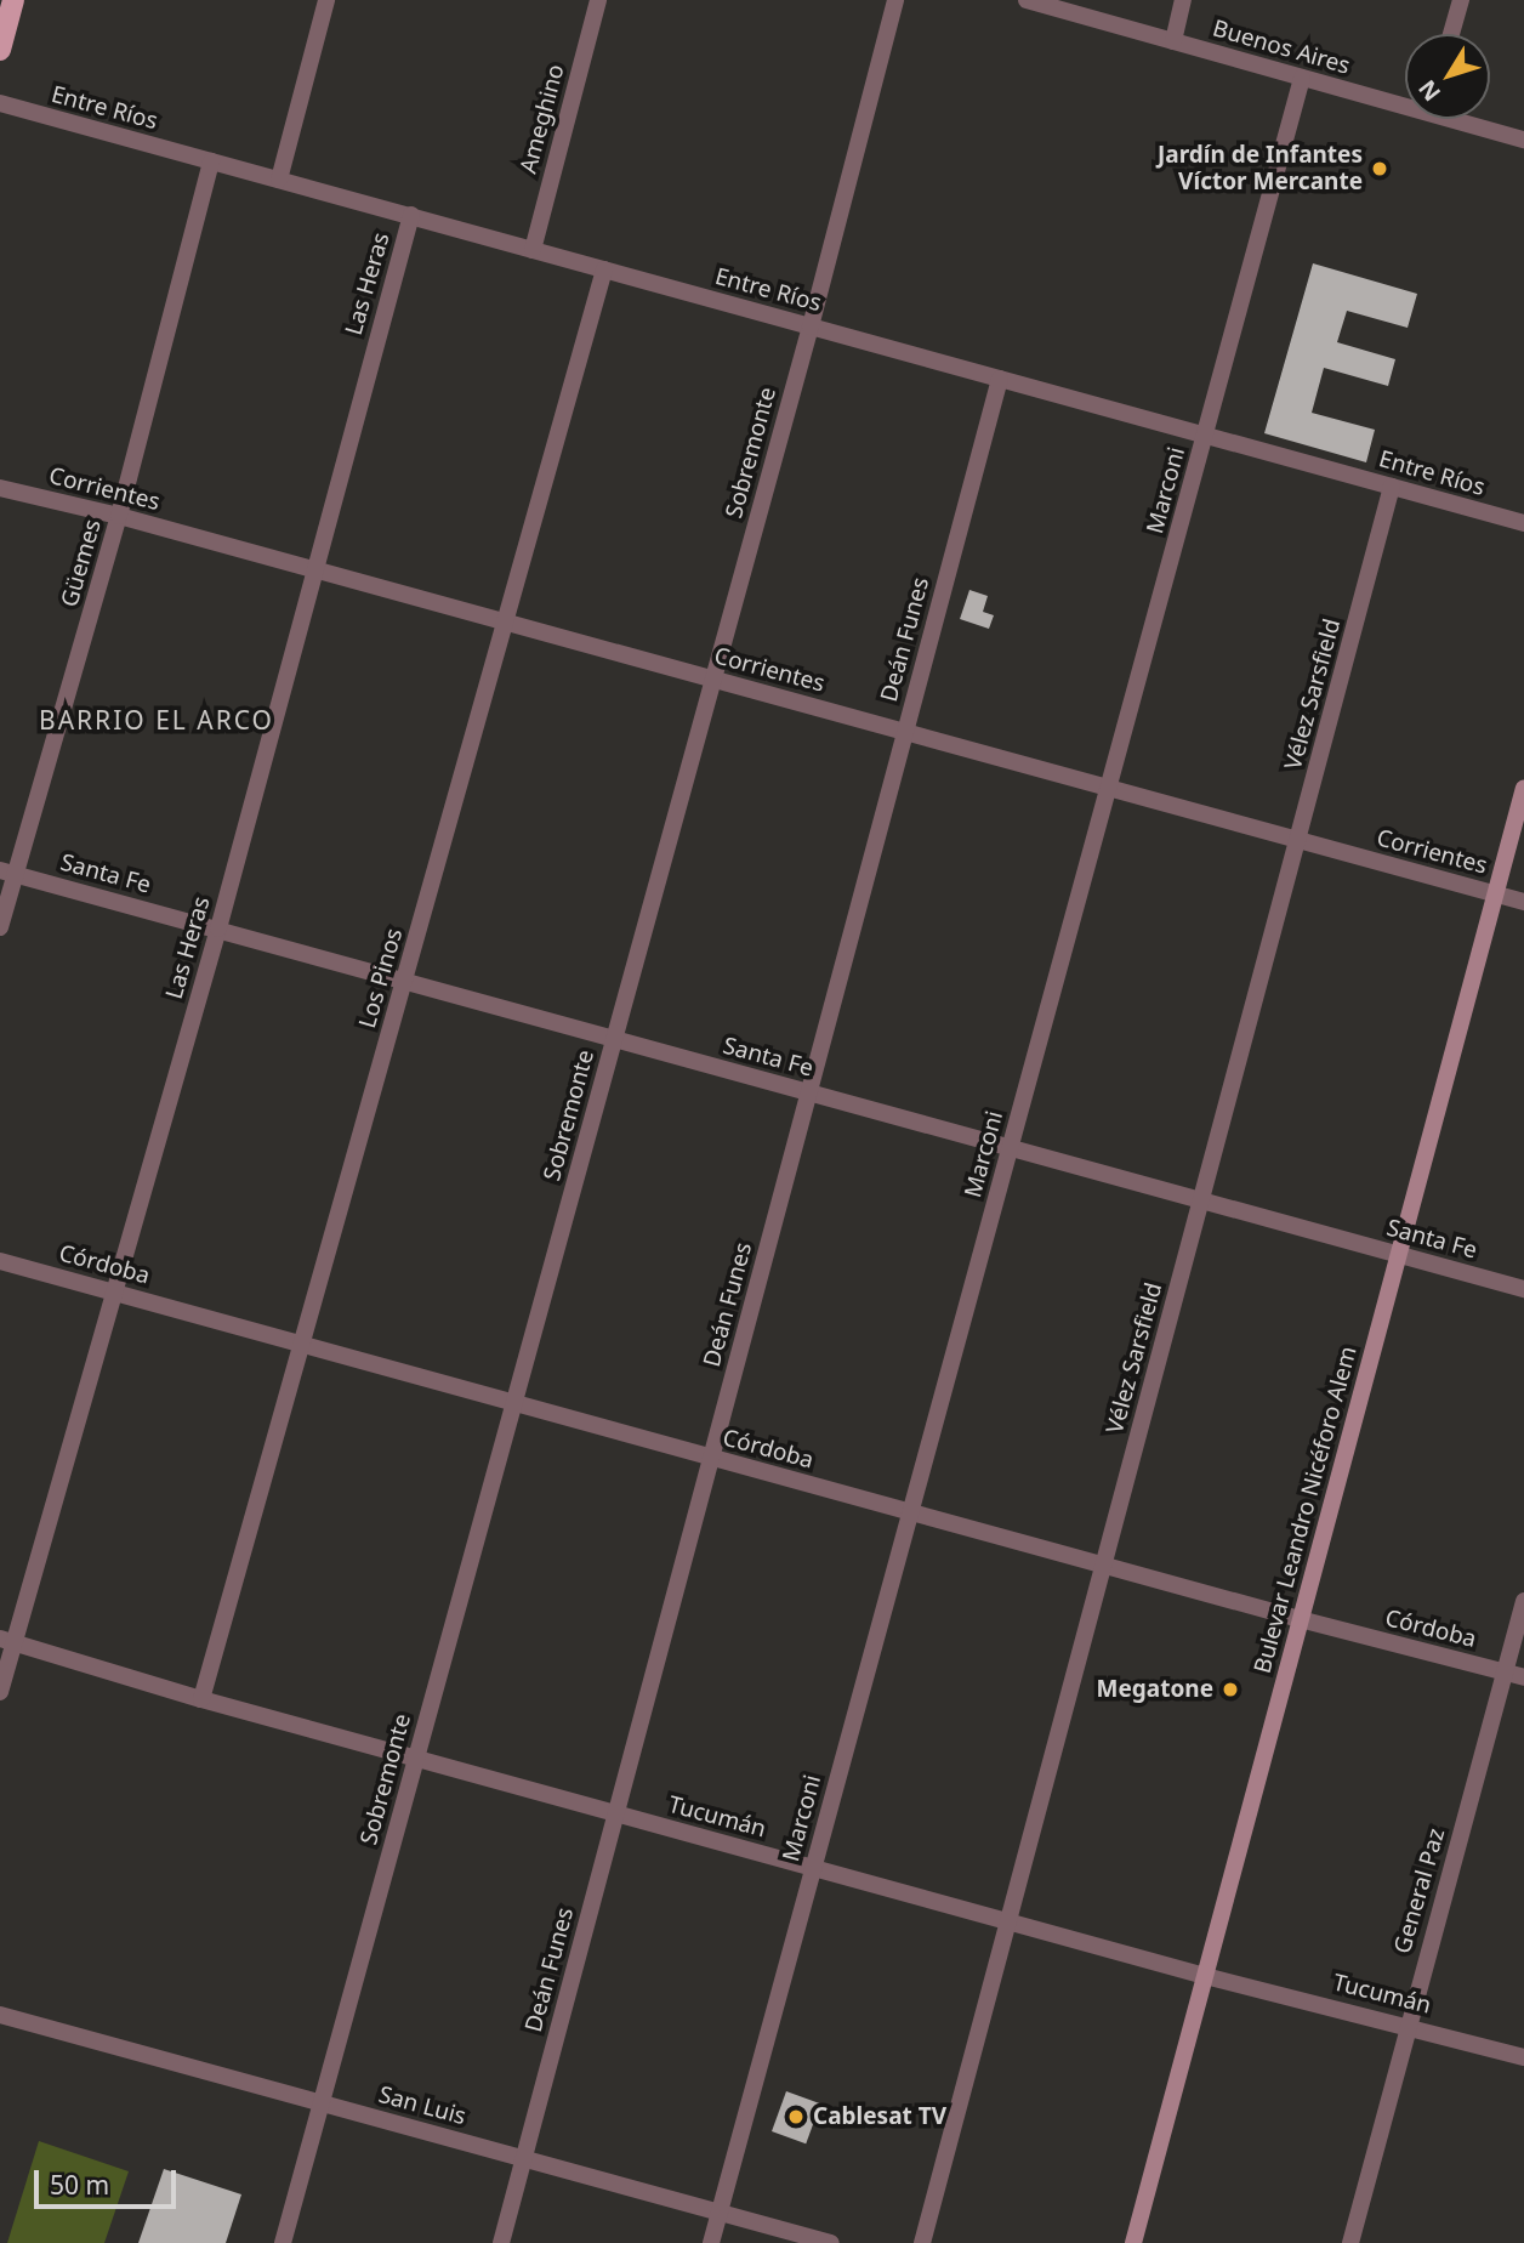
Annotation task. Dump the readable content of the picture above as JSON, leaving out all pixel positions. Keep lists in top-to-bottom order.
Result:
{
  "streets": {
    "street": [
      "Buenos Aires",
      "Entre Ríos",
      "Ameghino",
      "Las Heras",
      "Sobremonte",
      "Corrientes",
      "Marconi",
      "Güemes",
      "Deán Funes",
      "Vélez Sarsfield",
      "Santa Fe",
      "Los Pinos",
      "Córdoba",
      "Bulevar Leandro Nicéforo Alem",
      "Tucumán",
      "General Paz",
      "San Luis"
    ]
  },
  "crossings": [
    ["Buenos Aires", "Marconi"],
    ["Entre Ríos", "Ameghino"],
    ["Entre Ríos", "Las Heras"],
    ["Entre Ríos", "Sobremonte"],
    ["Entre Ríos", "Marconi"],
    ["Entre Ríos", "Güemes"],
    ["Entre Ríos", "Deán Funes"],
    ["Entre Ríos", "Vélez Sarsfield"],
    ["Entre Ríos", "Los Pinos"],
    ["Las Heras", "Corrientes"],
    ["Las Heras", "Santa Fe"],
    ["Las Heras", "Córdoba"],
    ["Las Heras", "Tucumán"],
    ["Sobremonte", "Corrientes"],
    ["Sobremonte", "Santa Fe"],
    ["Sobremonte", "Córdoba"],
    ["Sobremonte", "Tucumán"],
    ["Sobremonte", "San Luis"],
    ["Corrientes", "Marconi"],
    ["Corrientes", "Güemes"],
    ["Corrientes", "Deán Funes"],
    ["Corrientes", "Vélez Sarsfield"],
    ["Corrientes", "Los Pinos"],
    ["Corrientes", "Bulevar Leandro Nicéforo Alem"],
    ["Marconi", "Santa Fe"],
    ["Marconi", "Córdoba"],
    ["Marconi", "Tucumán"],
    ["Marconi", "San Luis"],
    ["Güemes", "Santa Fe"],
    ["Deán Funes", "Santa Fe"],
    ["Deán Funes", "Córdoba"],
    ["Deán Funes", "Tucumán"],
    ["Deán Funes", "San Luis"],
    ["Vélez Sarsfield", "Santa Fe"],
    ["Vélez Sarsfield", "Córdoba"],
    ["Vélez Sarsfield", "Tucumán"],
    ["Santa Fe", "Los Pinos"],
    ["Santa Fe", "Bulevar Leandro Nicéforo Alem"],
    ["Los Pinos", "Córdoba"],
    ["Los Pinos", "Tucumán"],
    ["Córdoba", "Bulevar Leandro Nicéforo Alem"],
    ["Córdoba", "General Paz"],
    ["Bulevar Leandro Nicéforo Alem", "Tucumán"],
    ["Tucumán", "General Paz"]
  ],
  "districts": ["BARRIO EL ARCO"],
  "places": ["Jardín de Infantes Víctor Mercante", "Megatone", "Cablesat TV"],
  "scale_bar": "50 m",
  "north": "bottom left"
}
